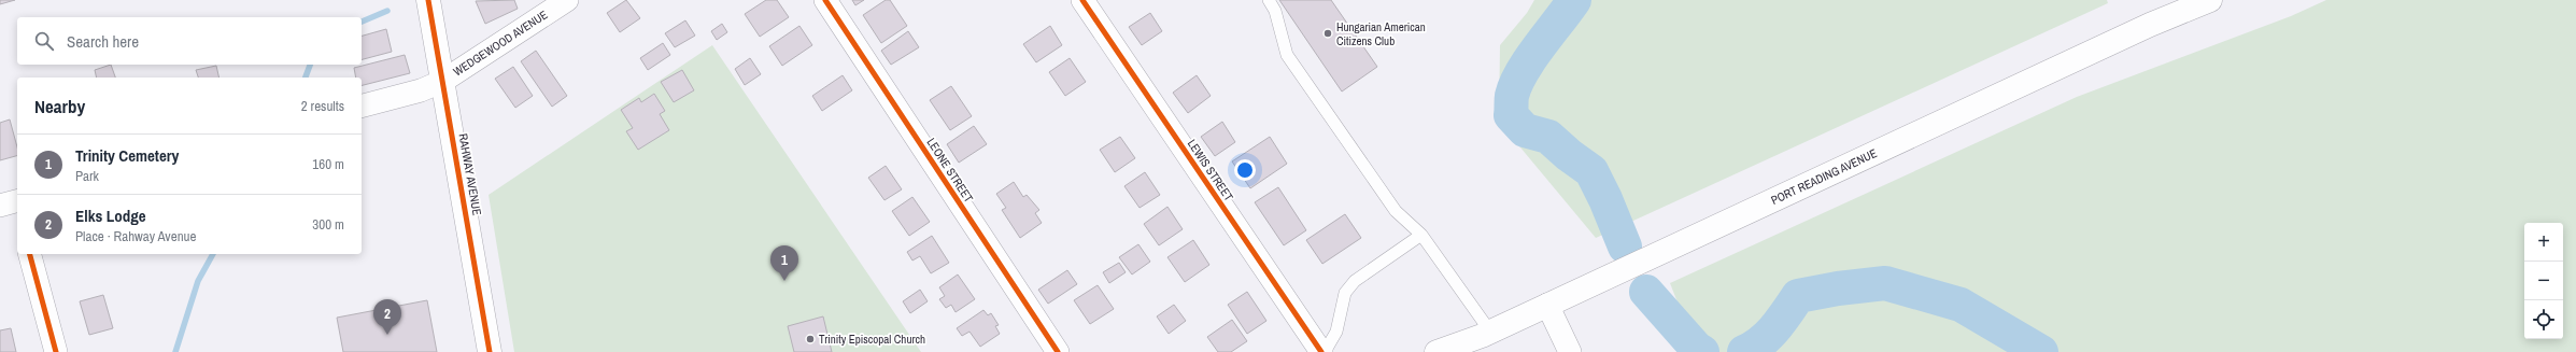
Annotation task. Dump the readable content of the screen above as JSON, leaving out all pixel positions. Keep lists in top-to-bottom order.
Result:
{
  "streets": {
    "main road": ["RAHWAY AVENUE", "PORT READING AVENUE"],
    "street": ["WEDGEWOOD AVENUE", "LEONE STREET", "LEWIS STREET"]
  },
  "crossings": [
    ["WEDGEWOOD AVENUE", "RAHWAY AVENUE"]
  ],
  "places": ["Hungarian American Citizens Club", "Trinity Episcopal Church"],
  "page": {
    "search": "Search here",
    "heading": ["Nearby", "2 results"],
    "list": [
      {
        "mark": "1",
        "name": "Trinity Cemetery",
        "note": "Park",
        "value": "160 m"
      },
      {
        "mark": "2",
        "name": "Elks Lodge",
        "note": "Place · Rahway Avenue",
        "value": "300 m"
      }
    ],
    "map_buttons": ["+", "−"],
    "pins": ["1", "2"]
  }
}
